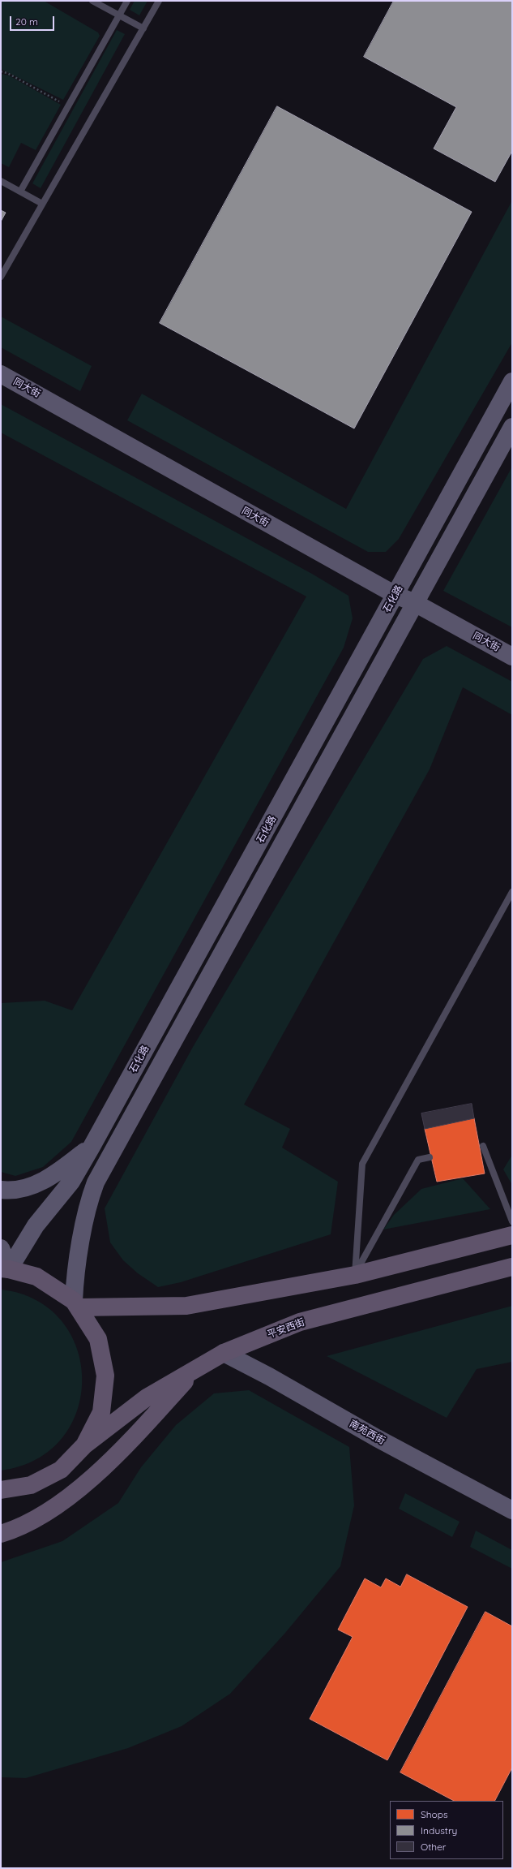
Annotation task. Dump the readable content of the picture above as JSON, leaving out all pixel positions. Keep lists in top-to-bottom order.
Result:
{
  "streets": {
    "main road": [
      "同大街",
      "石化路",
      "平安西街",
      "南苑西街"
    ]
  },
  "crossings": [
    ["同大街", "石化路"],
    ["平安西街", "南苑西街"]
  ],
  "legend": ["Shops", "Industry", "Other"],
  "scale_bar": "20 m"
}
